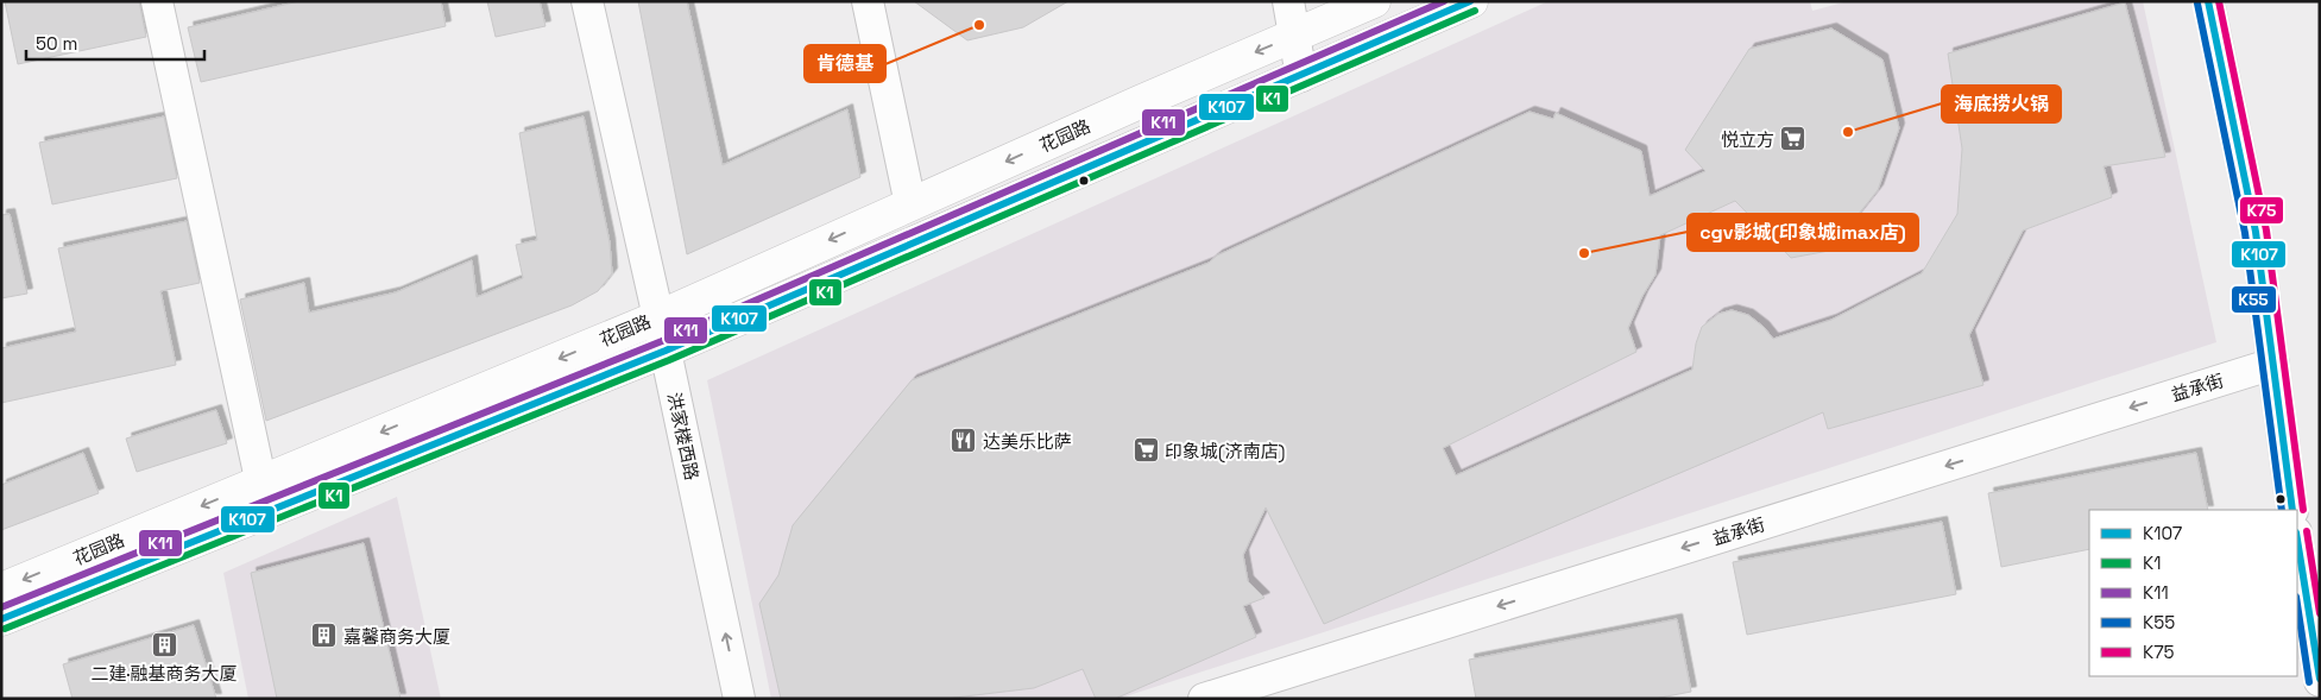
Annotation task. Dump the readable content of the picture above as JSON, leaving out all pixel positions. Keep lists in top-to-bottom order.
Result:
{
  "streets": {
    "main road": ["花园路"],
    "street": ["益承街", "洪家楼西路"]
  },
  "crossings": [
    ["花园路", "洪家楼西路"]
  ],
  "one_way": ["益承街", "洪家楼西路"],
  "places": {
    "other": ["肯德基", "海底捞火锅", "cgv影城(印象城imax店)"],
    "supermarket": ["悦立方", "印象城(济南店)"],
    "restaurant": ["达美乐比萨"],
    "building": ["嘉馨商务大厦", "二建·融基商务大厦"]
  },
  "lines": [
    "transit line K107",
    "transit line K11",
    "transit line K75",
    "transit line K55",
    "transit line K1"
  ],
  "legend": [
    "K107",
    "K1",
    "K11",
    "K55",
    "K75"
  ],
  "scale_bar": "50 m"
}
